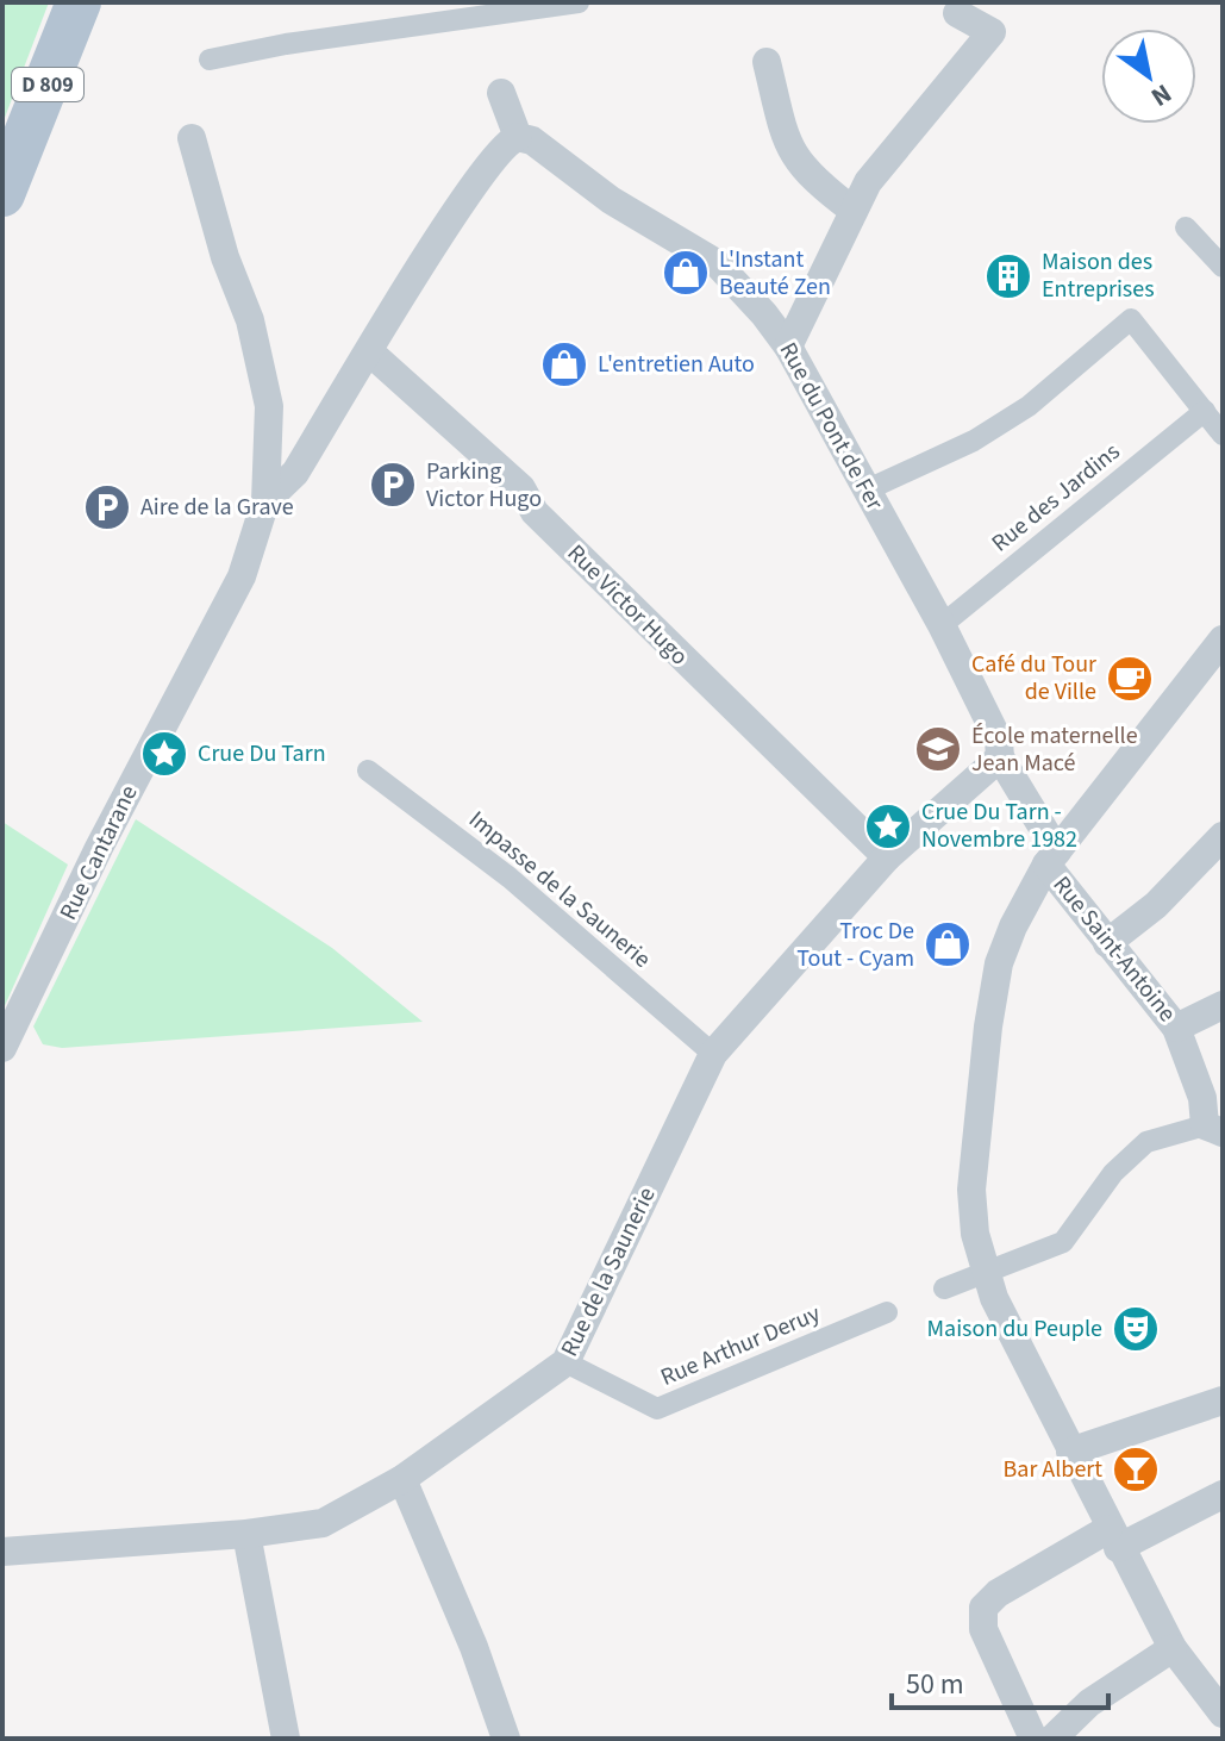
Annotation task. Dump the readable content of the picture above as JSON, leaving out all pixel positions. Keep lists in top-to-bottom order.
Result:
{
  "streets": {
    "main road": ["D 809"],
    "street": [
      "Rue du Pont de Fer",
      "Rue des Jardins",
      "Rue Victor Hugo",
      "Rue Cantarane",
      "Impasse de la Saunerie",
      "Rue Saint-Antoine",
      "Rue de la Saunerie",
      "Rue Arthur Deruy"
    ]
  },
  "crossings": [
    ["Rue du Pont de Fer", "Rue des Jardins"],
    ["Rue du Pont de Fer", "Rue Cantarane"],
    ["Rue du Pont de Fer", "Rue Saint-Antoine"],
    ["Rue du Pont de Fer", "Rue de la Saunerie"],
    ["Rue Victor Hugo", "Rue Cantarane"],
    ["Rue Victor Hugo", "Rue de la Saunerie"],
    ["Impasse de la Saunerie", "Rue de la Saunerie"],
    ["Rue de la Saunerie", "Rue Arthur Deruy"]
  ],
  "places": {
    "shop": ["L'Instant Beauté Zen", "L'entretien Auto", "Troc De Tout - Cyam"],
    "building": ["Maison des Entreprises"],
    "parking": ["Parking Victor Hugo", "Aire de la Grave"],
    "cafe": ["Café du Tour de Ville"],
    "school or university": ["École maternelle Jean Macé"],
    "place": ["Crue Du Tarn", "Crue Du Tarn - Novembre 1982"],
    "theatre": ["Maison du Peuple"],
    "bar": ["Bar Albert"]
  },
  "scale_bar": "50 m",
  "north": "bottom right"
}
